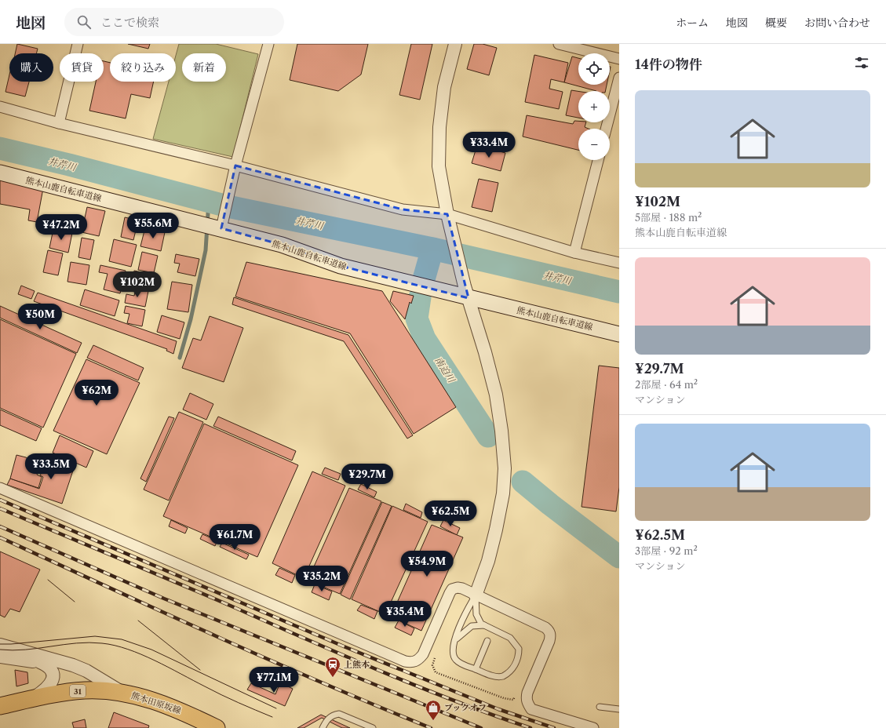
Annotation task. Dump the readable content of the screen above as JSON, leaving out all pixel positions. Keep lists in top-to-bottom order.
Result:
{
  "streets": {
    "main road": ["熊本山鹿自転車道線", "31", "熊本田原坂線"]
  },
  "water": ["井芹川", "南迫川"],
  "places": {
    "station": ["上熊本"],
    "shop": ["ブックオフ"]
  },
  "page": {
    "header": "地図",
    "search": "ここで検索",
    "nav": [
      "ホーム",
      "地図",
      "概要",
      "お問い合わせ"
    ],
    "heading": "14件の物件",
    "map_buttons": ["+", "−"],
    "chip": [
      "購入",
      "賃貸",
      "絞り込み",
      "新着"
    ],
    "list": [
      {
        "name": "¥102M",
        "note": "5部屋 · 188 m² · 熊本山鹿自転車道線"
      },
      {
        "name": "¥29.7M",
        "note": "2部屋 · 64 m² · マンション"
      },
      {
        "name": "¥62.5M",
        "note": "3部屋 · 92 m² · マンション"
      }
    ],
    "price": [
      "¥33.4M",
      "¥55.6M",
      "¥47.2M",
      "¥102M",
      "¥50M",
      "¥62M",
      "¥33.5M",
      "¥29.7M",
      "¥62.5M",
      "¥61.7M",
      "¥54.9M",
      "¥35.2M",
      "¥35.4M",
      "¥77.1M"
    ]
  }
}
